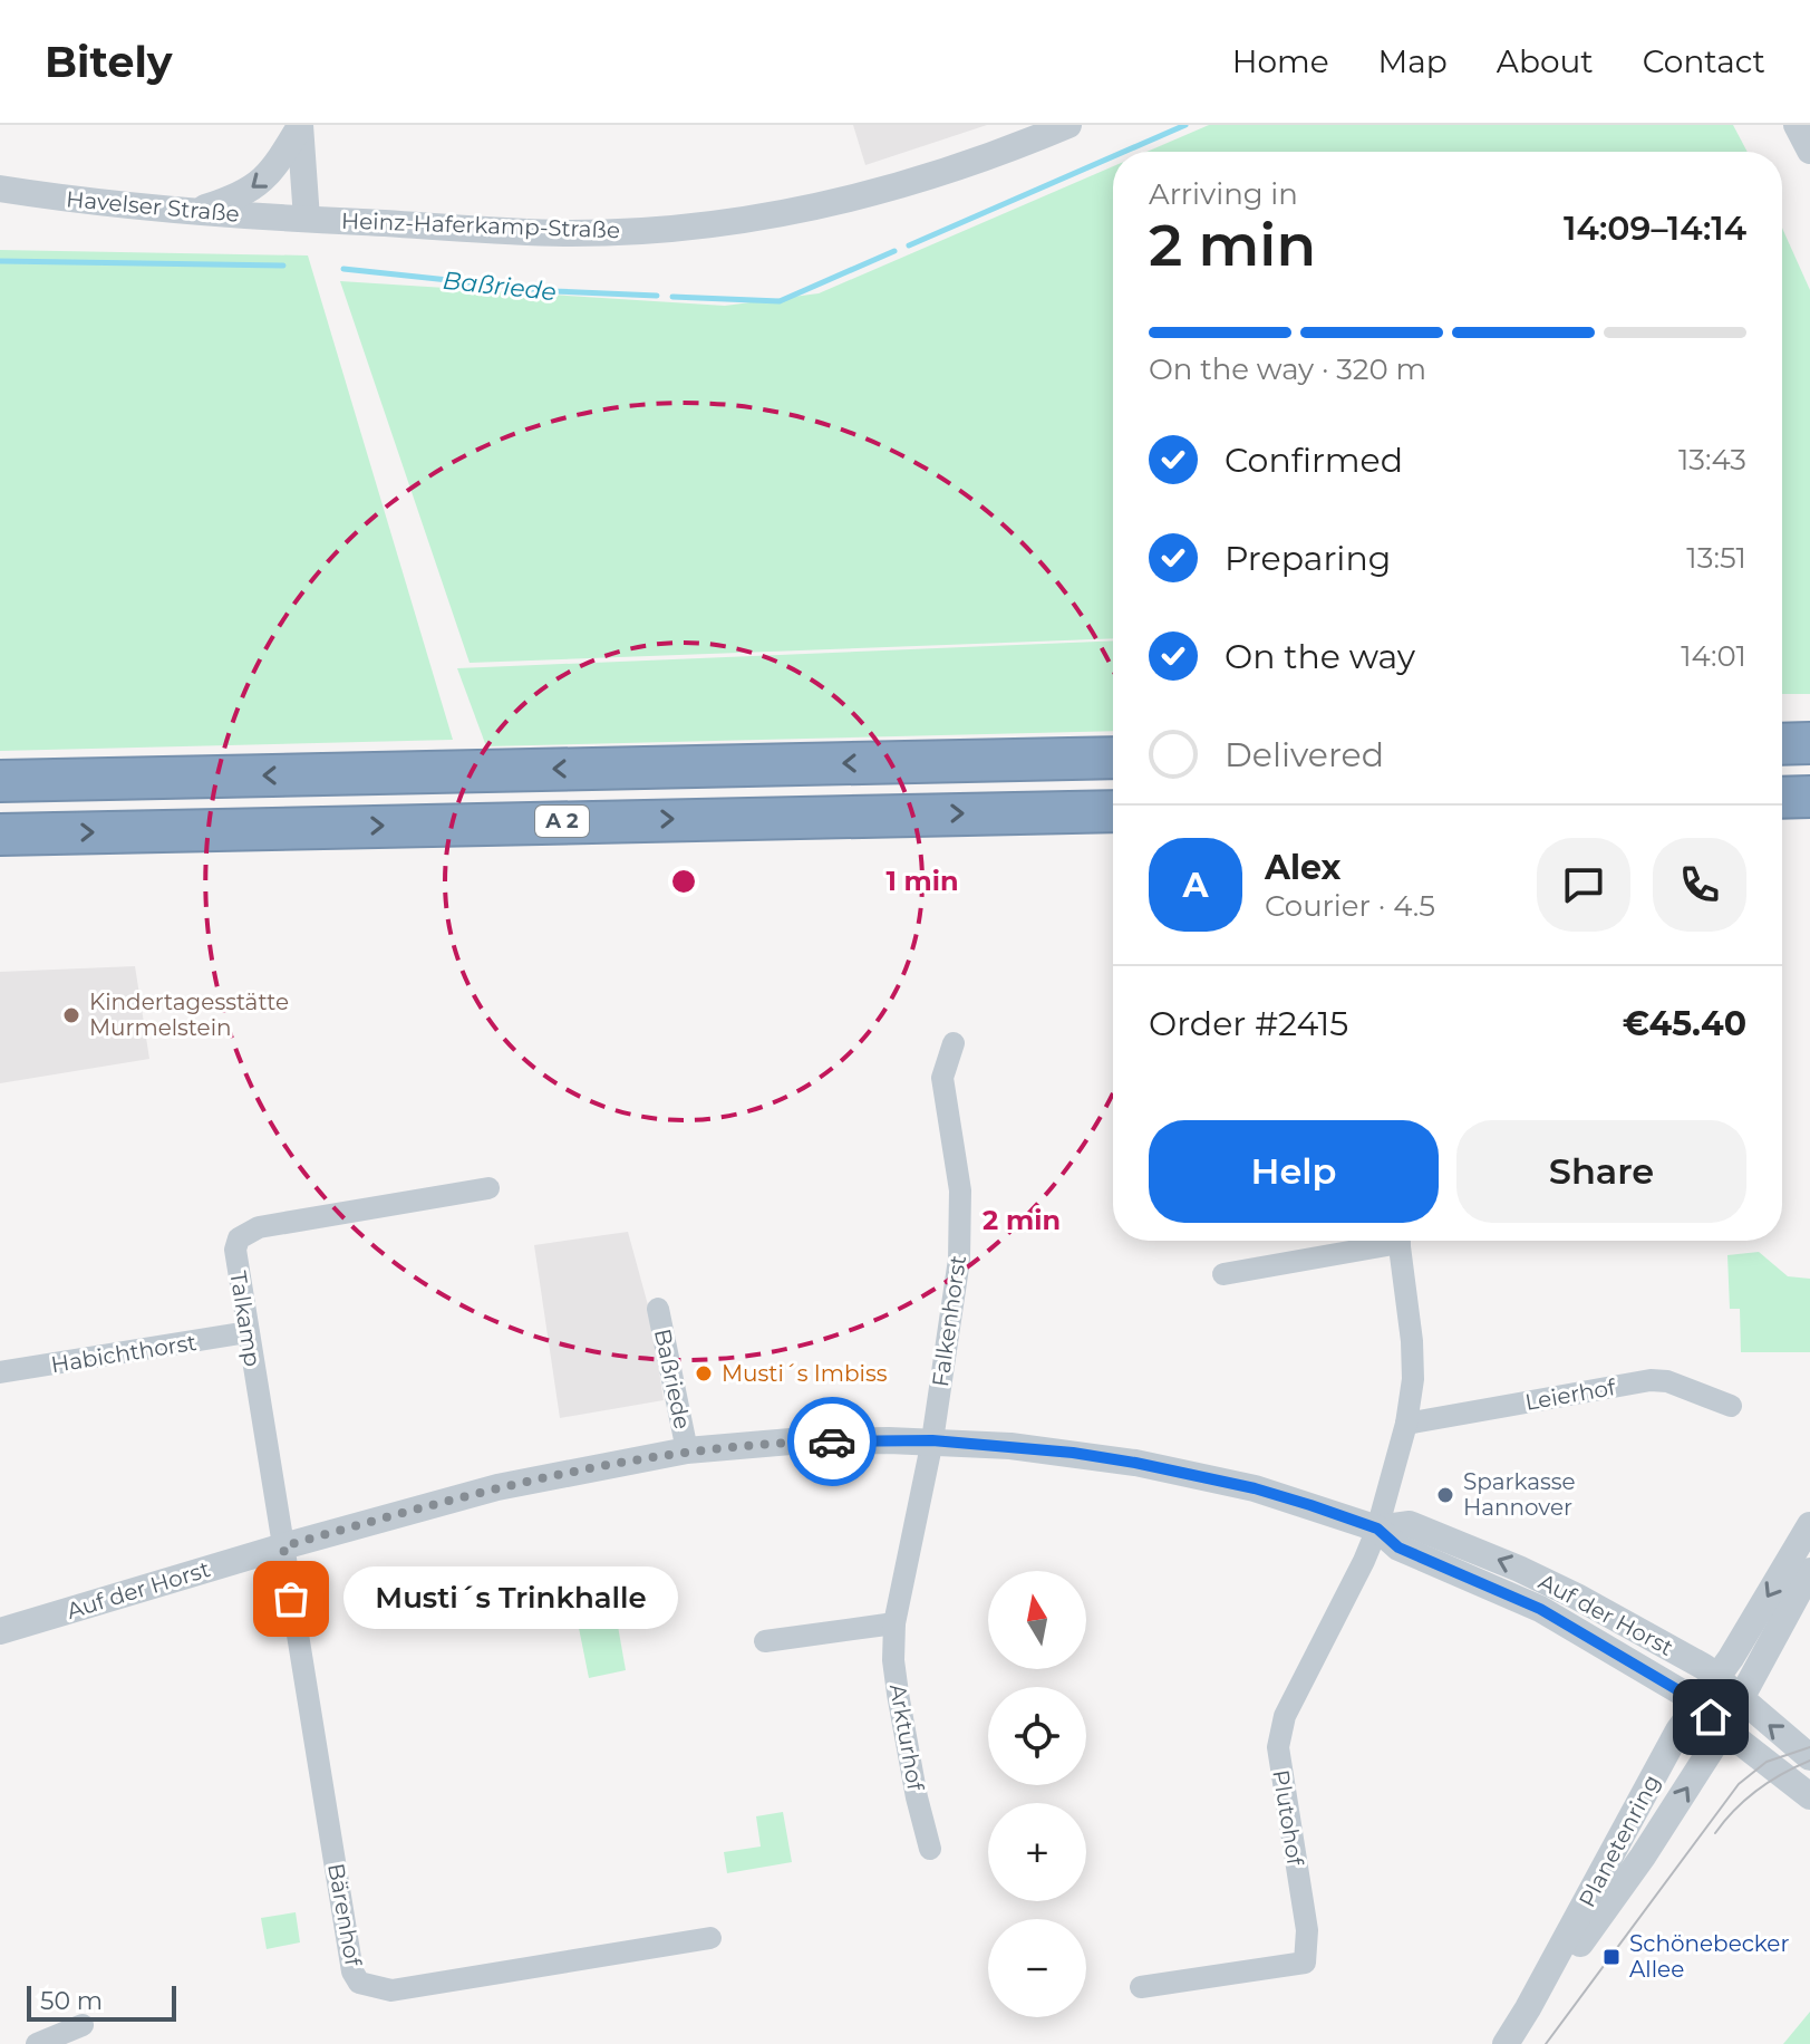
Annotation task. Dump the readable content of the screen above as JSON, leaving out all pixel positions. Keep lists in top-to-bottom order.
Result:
{
  "streets": {
    "highway": ["A 2"],
    "street": [
      "Havelser Straße",
      "Heinz-Haferkamp-Straße",
      "Talkamp",
      "Falkenhorst",
      "Habichthorst",
      "Baßriede",
      "Leierhof",
      "Auf der Horst",
      "Arkturhof",
      "Plutohof",
      "Planetenring",
      "Bärenhof"
    ]
  },
  "crossings": [
    ["Havelser Straße", "Heinz-Haferkamp-Straße"],
    ["Talkamp", "Habichthorst"],
    ["Talkamp", "Auf der Horst"],
    ["Talkamp", "Bärenhof"],
    ["Falkenhorst", "Auf der Horst"],
    ["Falkenhorst", "Arkturhof"],
    ["Baßriede", "Auf der Horst"],
    ["Auf der Horst", "Arkturhof"],
    ["Auf der Horst", "Plutohof"],
    ["Auf der Horst", "Planetenring"],
    ["Auf der Horst", "Bärenhof"]
  ],
  "water": ["Baßriede"],
  "places": {
    "other": [
      "Kindertagesstätte Murmelstein",
      "Musti´s Imbiss",
      "Sparkasse Hannover",
      "Musti´s Trinkhalle"
    ],
    "transit": ["Schönebecker Allee"]
  },
  "scale_bar": "50 m",
  "north": "top",
  "page": {
    "header": "Bitely",
    "nav": [
      "Home",
      "Map",
      "About",
      "Contact"
    ],
    "heading": ["2 min", "Arriving in", "14:09–14:14"],
    "panel": [
      "Alex",
      "Courier · 4.5",
      "Order #2415",
      "€45.40"
    ],
    "bar": "On the way · 320 m",
    "list": [
      ["Confirmed", "13:43"],
      ["Preparing", "13:51"],
      ["On the way", "14:01"],
      "Delivered"
    ],
    "round": "A",
    "buttons": ["Help", "Share"],
    "bubble": "Musti´s Trinkhalle",
    "map_buttons": ["+", "−"],
    "scale": "50 m"
  },
  "rings": ["1 min", "2 min"]
}
